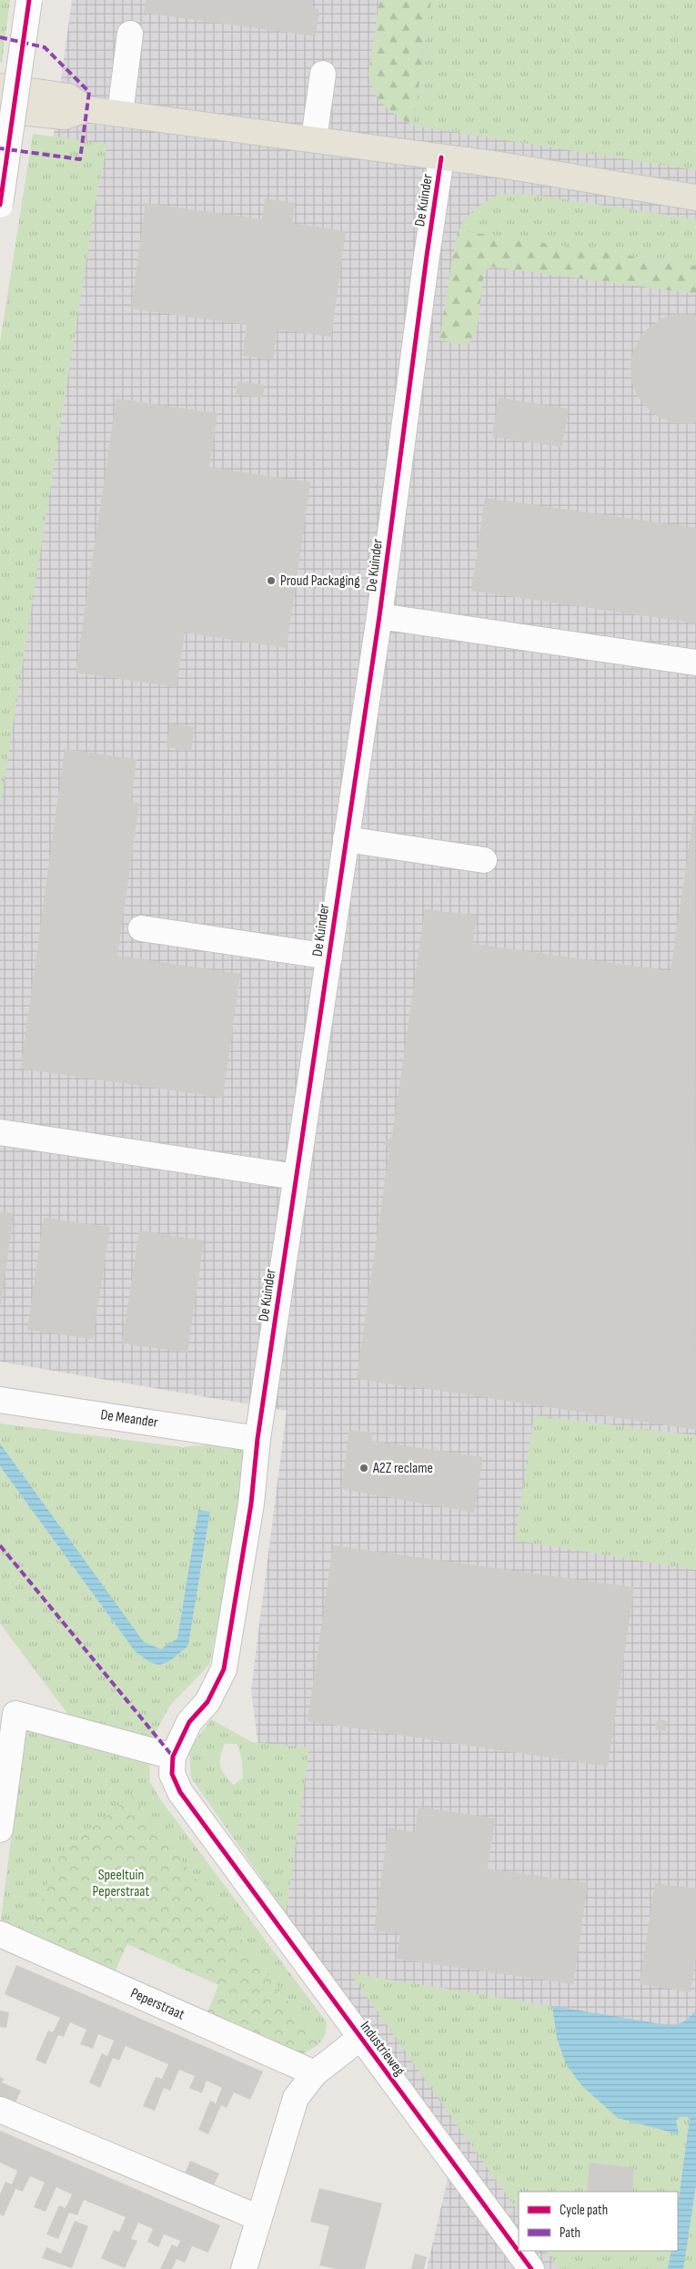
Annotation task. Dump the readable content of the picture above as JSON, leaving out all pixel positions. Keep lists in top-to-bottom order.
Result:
{
  "streets": {
    "main road": ["De Kuinder"],
    "street": ["De Meander", "Peperstraat", "Industrieweg"]
  },
  "crossings": [
    ["De Kuinder", "De Meander"],
    ["De Kuinder", "Industrieweg"]
  ],
  "parks": ["Speeltuin Peperstraat"],
  "places": ["Proud Packaging", "A2Z reclame"],
  "legend": ["Cycle path", "Path"]
}
